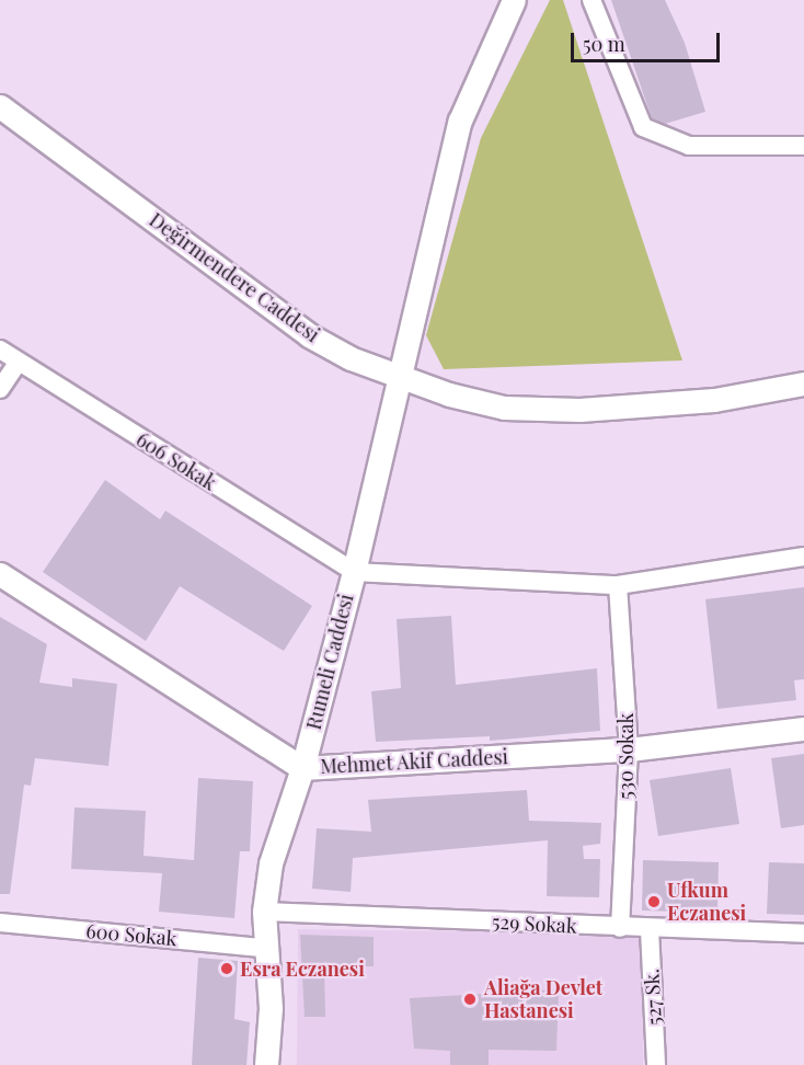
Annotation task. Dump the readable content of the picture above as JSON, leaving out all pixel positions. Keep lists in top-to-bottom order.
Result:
{
  "streets": {
    "street": [
      "Değirmendere Caddesi",
      "606 Sokak",
      "Rumeli Caddesi",
      "530 Sokak",
      "Mehmet Akif Caddesi",
      "529 Sokak",
      "600 Sokak",
      "527 Sk."
    ]
  },
  "crossings": [
    ["Değirmendere Caddesi", "Rumeli Caddesi"],
    ["606 Sokak", "Rumeli Caddesi"],
    ["Rumeli Caddesi", "Mehmet Akif Caddesi"],
    ["Rumeli Caddesi", "529 Sokak"],
    ["Rumeli Caddesi", "600 Sokak"],
    ["530 Sokak", "Mehmet Akif Caddesi"],
    ["530 Sokak", "529 Sokak"],
    ["529 Sokak", "527 Sk."]
  ],
  "places": ["Ufkum Eczanesi", "Esra Eczanesi", "Aliağa Devlet Hastanesi"],
  "scale_bar": "50 m"
}
